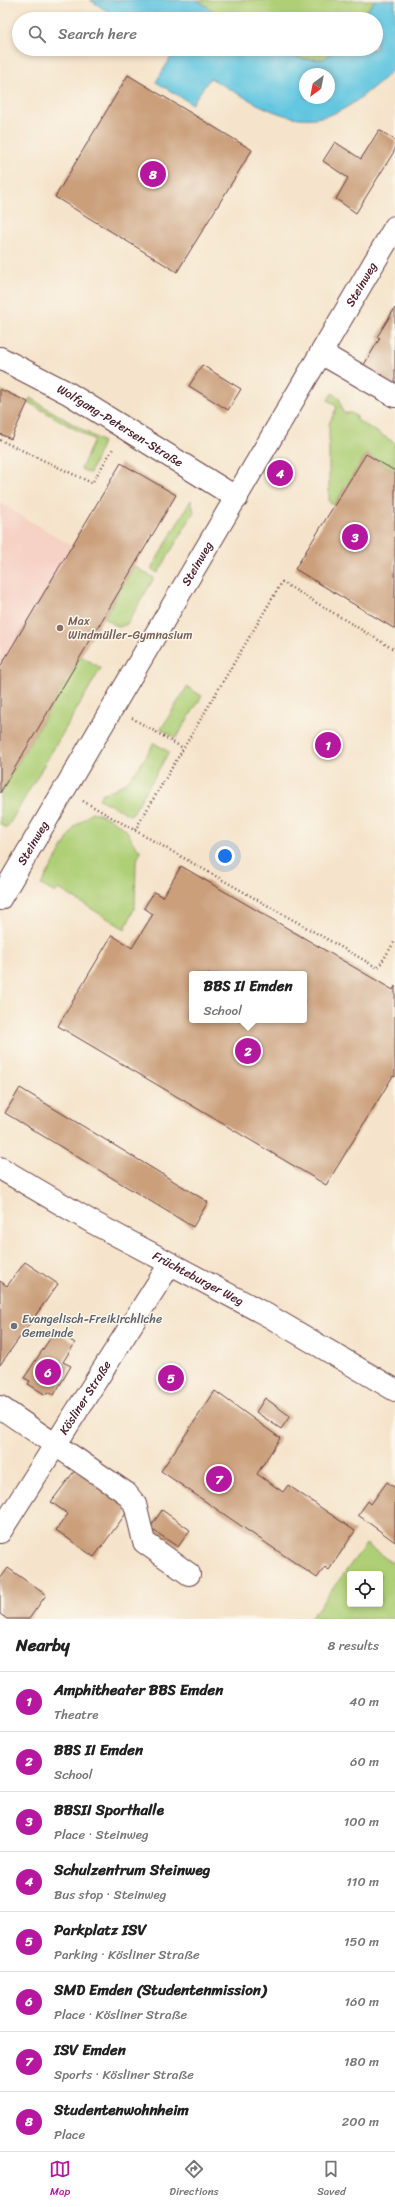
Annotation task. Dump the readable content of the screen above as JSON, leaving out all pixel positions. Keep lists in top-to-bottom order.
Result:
{
  "streets": {
    "street": [
      "Steinweg",
      "Wolfgang-Petersen-Straße",
      "Früchteburger Weg",
      "Kösliner Straße"
    ]
  },
  "crossings": [
    ["Steinweg", "Wolfgang-Petersen-Straße"],
    ["Früchteburger Weg", "Kösliner Straße"]
  ],
  "places": ["Max Windmüller-Gymnasium", "Evangelisch-Freikirchliche Gemeinde"],
  "north": "bottom left",
  "page": {
    "search": "Search here",
    "pins": [
      "8",
      "4",
      "3",
      "1",
      "2",
      "6",
      "5",
      "7"
    ],
    "popup": ["BBS II Emden", "School"],
    "heading": ["Nearby", "8 results"],
    "list": [
      {
        "mark": "1",
        "name": "Amphitheater BBS Emden",
        "note": "Theatre",
        "value": "40 m"
      },
      {
        "mark": "2",
        "name": "BBS II Emden",
        "note": "School",
        "value": "60 m"
      },
      {
        "mark": "3",
        "name": "BBSII Sporthalle",
        "note": "Place · Steinweg",
        "value": "100 m"
      },
      {
        "mark": "4",
        "name": "Schulzentrum Steinweg",
        "note": "Bus stop · Steinweg",
        "value": "110 m"
      },
      {
        "mark": "5",
        "name": "Parkplatz ISV",
        "note": "Parking · Kösliner Straße",
        "value": "150 m"
      },
      {
        "mark": "6",
        "name": "SMD Emden (Studentenmission)",
        "note": "Place · Kösliner Straße",
        "value": "160 m"
      },
      {
        "mark": "7",
        "name": "ISV Emden",
        "note": "Sports · Kösliner Straße",
        "value": "180 m"
      },
      {
        "mark": "8",
        "name": "Studentenwohnheim",
        "note": "Place",
        "value": "200 m"
      }
    ],
    "nav": ["Map", "Directions", "Saved"]
  }
}
